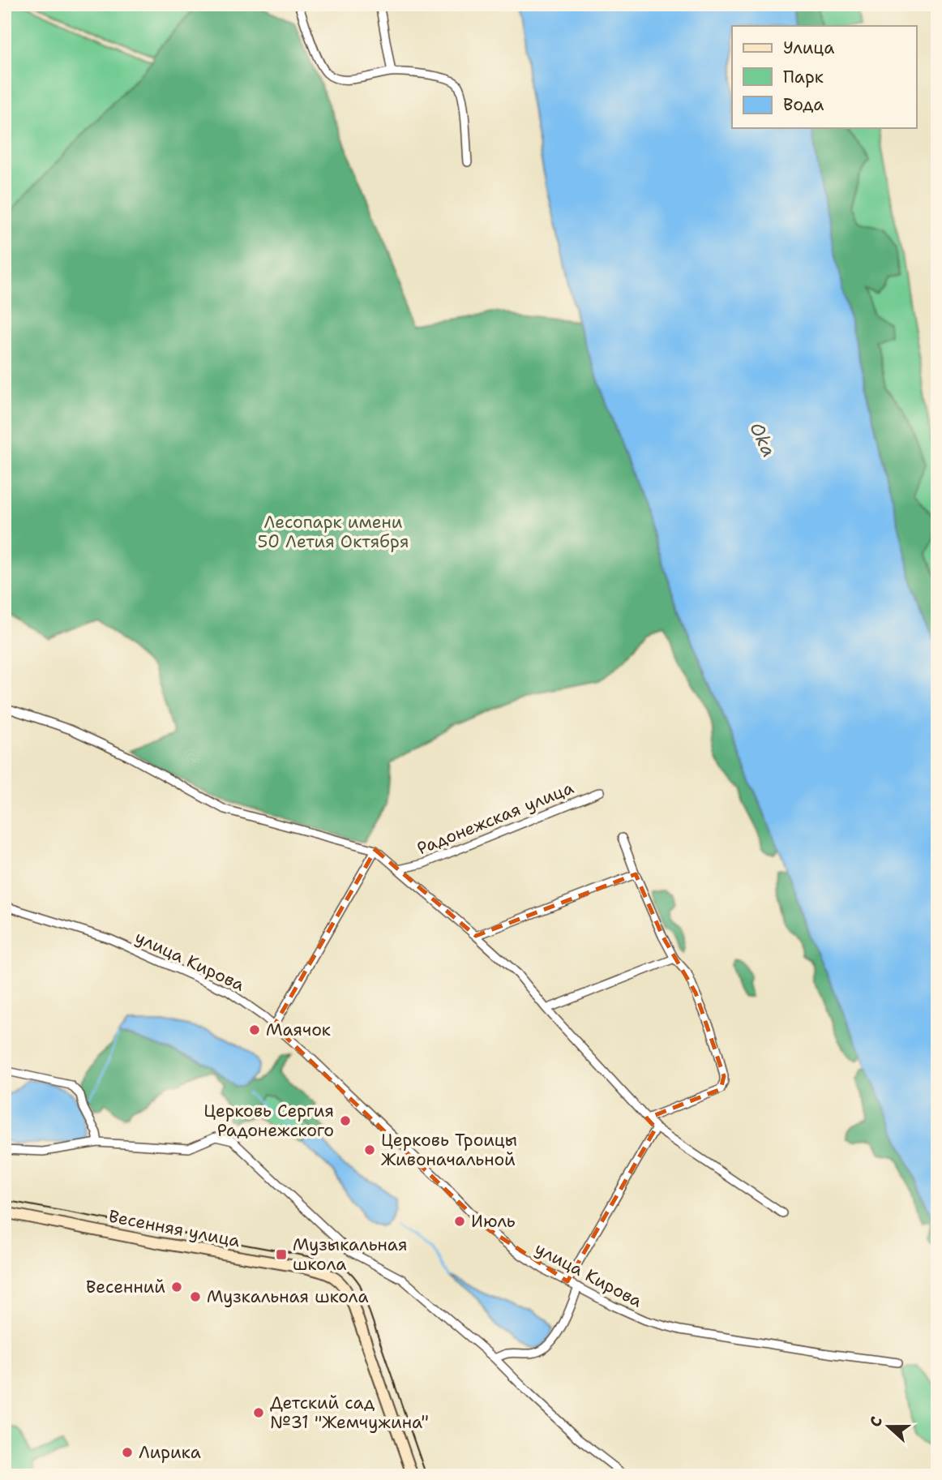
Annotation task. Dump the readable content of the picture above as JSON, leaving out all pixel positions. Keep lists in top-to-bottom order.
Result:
{
  "streets": {
    "main road": ["Весенняя улица"],
    "street": ["Радонежская улица", "улица Кирова"]
  },
  "water": ["Oka"],
  "parks": ["Лесопарк имени 50 Летия Октября"],
  "places": {
    "other": [
      "Маячок",
      "Церковь Сергия Радонежского",
      "Церковь Троицы Живоначальной",
      "Июль",
      "Весенний",
      "Музкальная школа",
      "Детский сад №31 \"Жемчужина\"",
      "Лирика"
    ],
    "transit": ["Музыкальная школа"]
  },
  "legend": ["Улица", "Парк", "Вода"],
  "north": "left"
}
